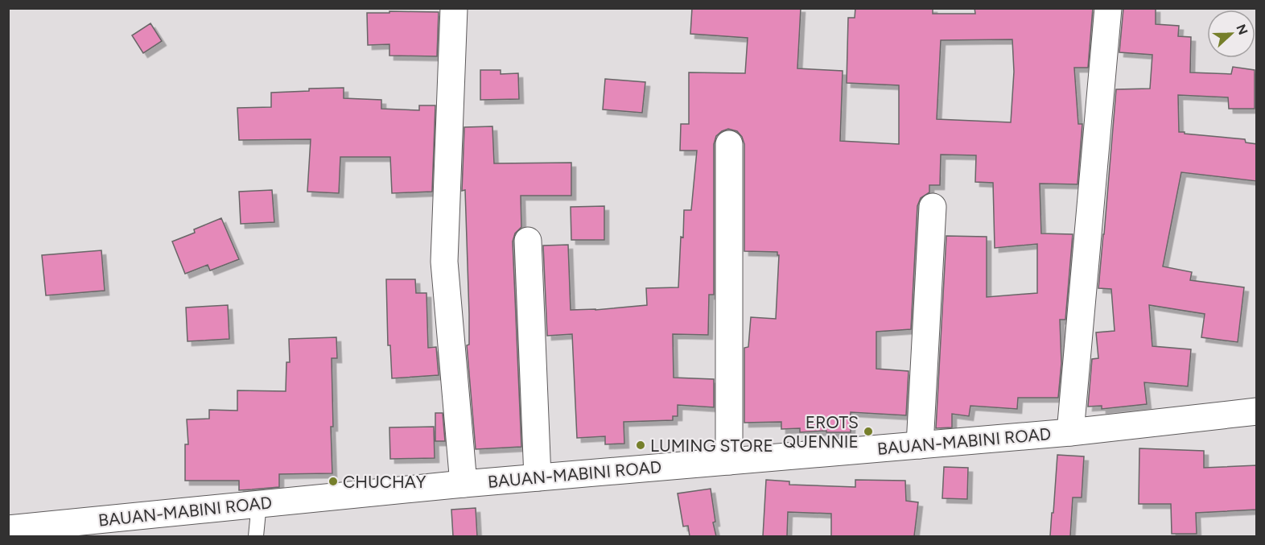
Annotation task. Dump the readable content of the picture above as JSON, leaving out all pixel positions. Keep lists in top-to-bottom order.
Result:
{
  "streets": {
    "street": ["BAUAN-MABINI ROAD"]
  },
  "places": ["EROTS QUENNIE", "LUMING STORE", "CHUCHAY"],
  "north": "right"
}
